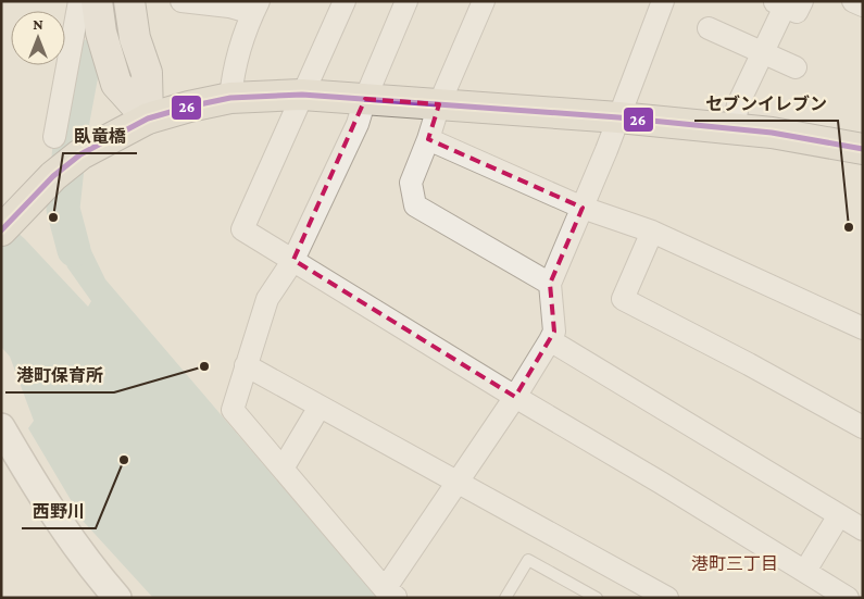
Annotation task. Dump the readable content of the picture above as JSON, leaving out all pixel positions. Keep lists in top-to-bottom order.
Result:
{
  "districts": ["港町三丁目"],
  "places": [
    "臥竜橋",
    "セブンイレブン",
    "港町保育所",
    "西野川"
  ],
  "lines": ["transit line 26"],
  "north": "top"
}
